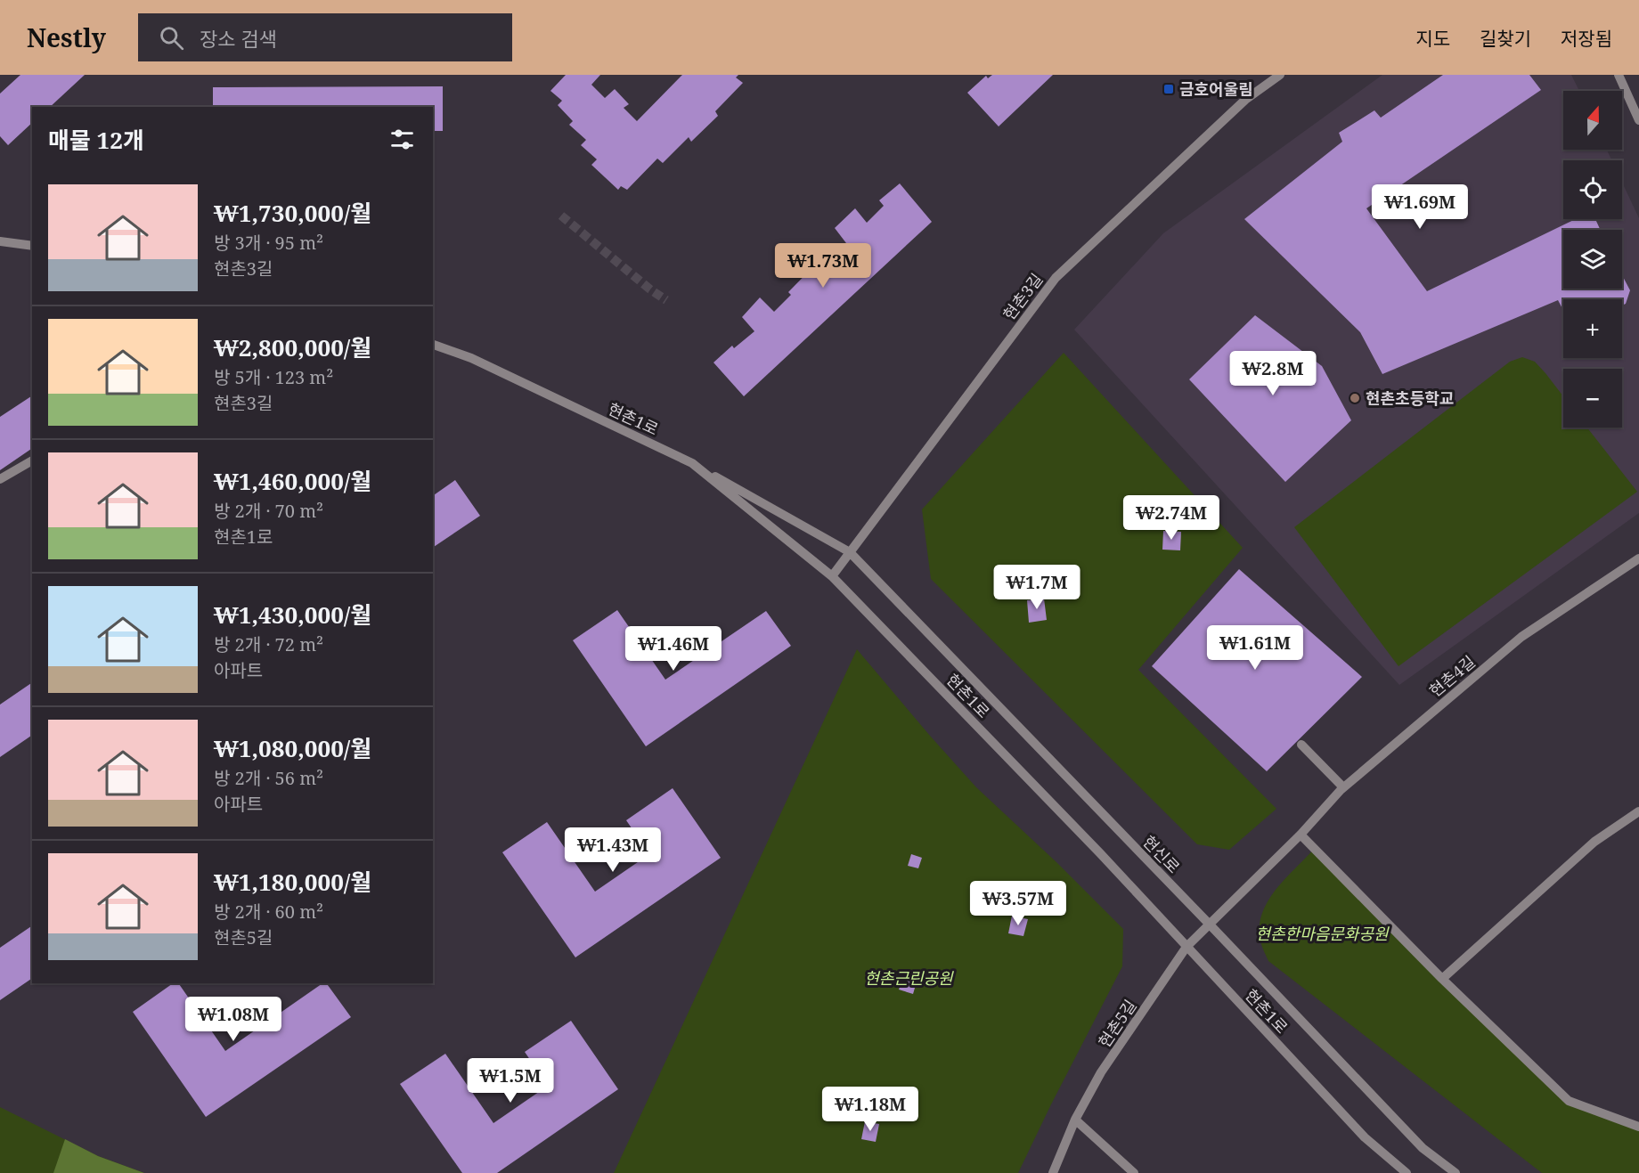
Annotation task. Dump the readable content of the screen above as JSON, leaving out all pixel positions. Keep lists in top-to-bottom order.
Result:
{
  "streets": {
    "street": [
      "현촌3길",
      "현촌1로",
      "현촌4길",
      "현신로",
      "현촌5길"
    ]
  },
  "crossings": [
    ["현촌3길", "현촌1로"],
    ["현촌3길", "현신로"],
    ["현촌1로", "현촌4길"],
    ["현촌1로", "현신로"],
    ["현촌1로", "현촌5길"],
    ["현촌4길", "현신로"],
    ["현촌4길", "현촌5길"]
  ],
  "parks": ["현촌한마음문화공원", "현촌근린공원"],
  "places": {
    "transit": ["금호어울림"],
    "other": ["현촌초등학교"]
  },
  "north": "top",
  "page": {
    "header": "Nestly",
    "search": "장소 검색",
    "nav": ["지도", "길찾기", "저장됨"],
    "map_buttons": ["+", "−"],
    "heading": "매물 12개",
    "list": [
      {
        "name": "₩1,730,000/월",
        "note": "방 3개 · 95 m² · 현촌3길"
      },
      {
        "name": "₩2,800,000/월",
        "note": "방 5개 · 123 m² · 현촌3길"
      },
      {
        "name": "₩1,460,000/월",
        "note": "방 2개 · 70 m² · 현촌1로"
      },
      {
        "name": "₩1,430,000/월",
        "note": "방 2개 · 72 m² · 아파트"
      },
      {
        "name": "₩1,080,000/월",
        "note": "방 2개 · 56 m² · 아파트"
      },
      {
        "name": "₩1,180,000/월",
        "note": "방 2개 · 60 m² · 현촌5길"
      }
    ],
    "price": [
      "₩1.69M",
      "₩1.73M",
      "₩2.8M",
      "₩2.74M",
      "₩1.7M",
      "₩1.61M",
      "₩1.46M",
      "₩1.43M",
      "₩3.57M",
      "₩1.08M",
      "₩1.5M",
      "₩1.18M"
    ]
  }
}
